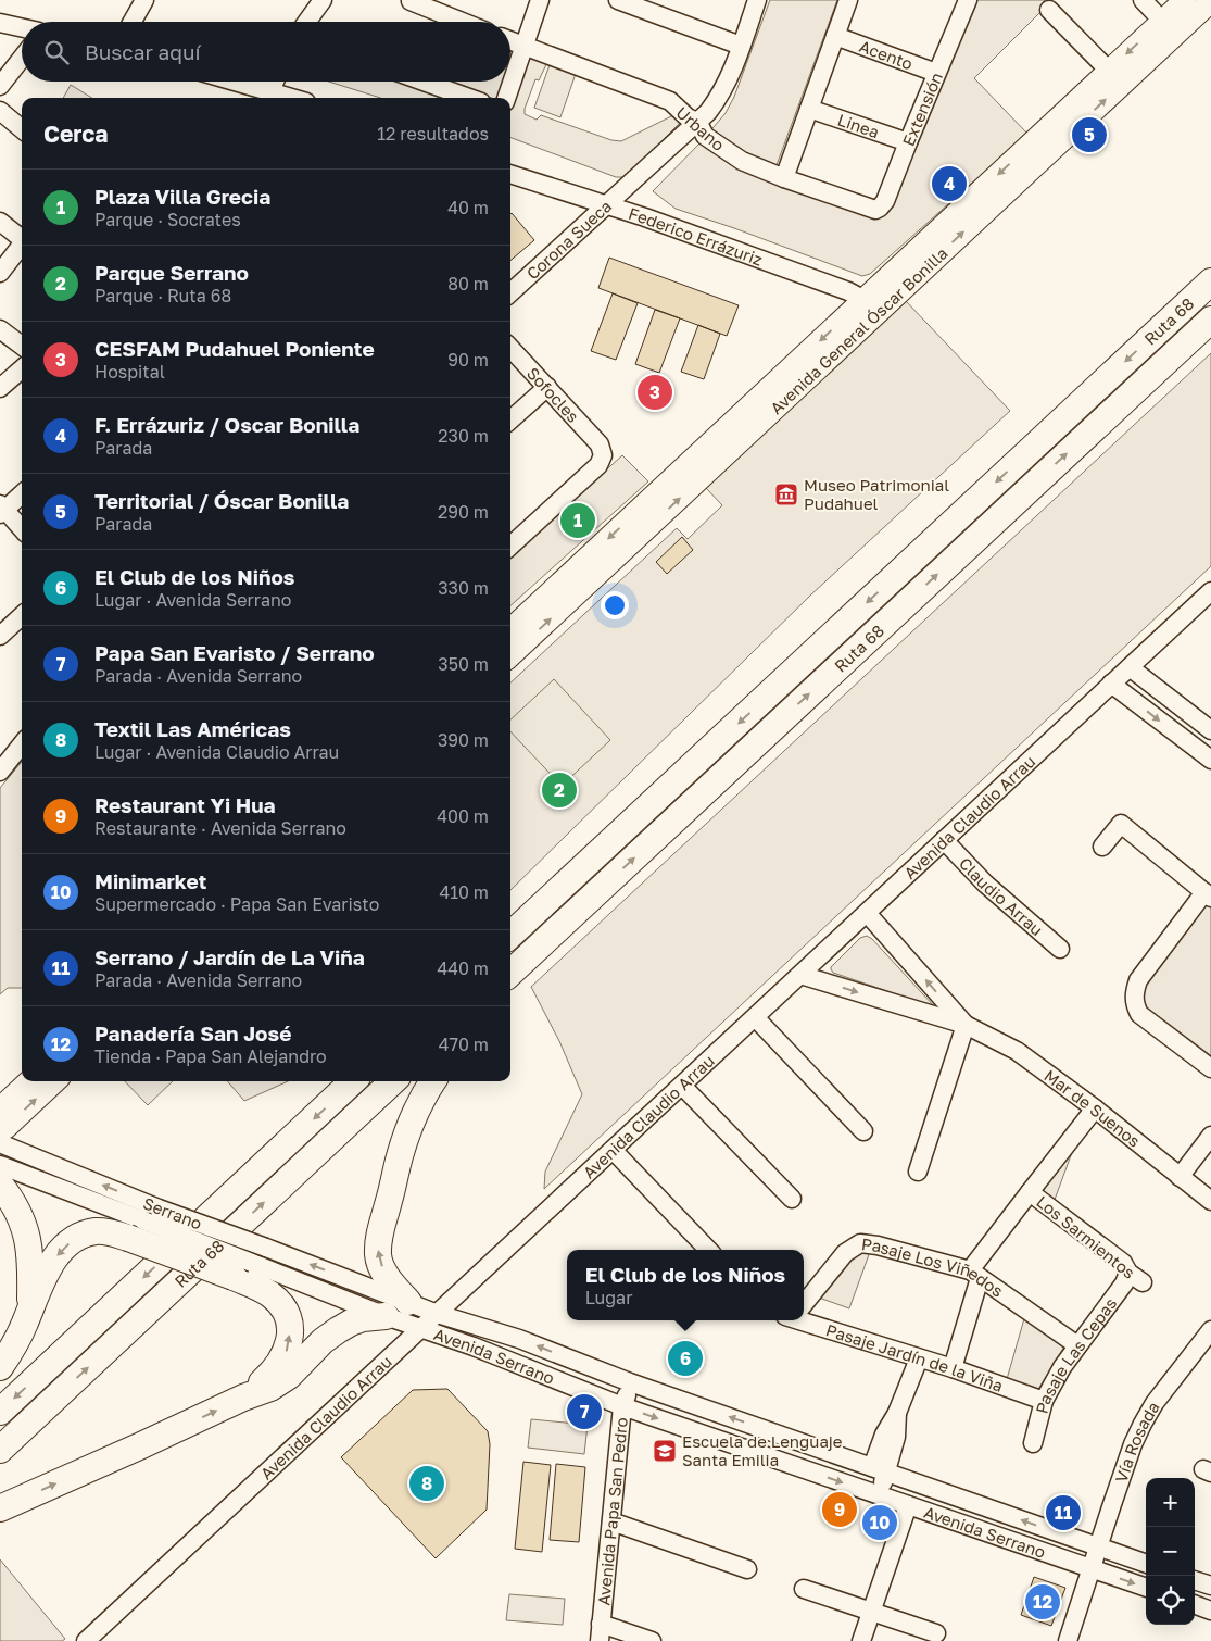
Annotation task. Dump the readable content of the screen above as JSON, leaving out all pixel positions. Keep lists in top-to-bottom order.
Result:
{
  "streets": {
    "highway": ["Ruta 68"],
    "main road": ["Avenida General Óscar Bonilla"],
    "street": [
      "Acento",
      "Extensión",
      "Linea",
      "Urbano",
      "Federico Errázuriz",
      "Corona Sueca",
      "Sofocles",
      "Avenida Claudio Arrau",
      "Claudio Arrau",
      "Mar de Suenos",
      "Serrano",
      "Los Sarmientos",
      "Pasaje Los Viñedos",
      "Avenida Serrano",
      "Pasaje Las Cepas",
      "Pasaje Jardín de la Viña",
      "Vía Rosada",
      "Avenida Papa San Pedro"
    ]
  },
  "crossings": [
    ["Acento", "Extensión"],
    ["Extensión", "Linea"],
    ["Extensión", "Urbano"],
    ["Urbano", "Corona Sueca"],
    ["Federico Errázuriz", "Corona Sueca"],
    ["Federico Errázuriz", "Avenida General Óscar Bonilla"],
    ["Avenida Claudio Arrau", "Claudio Arrau"],
    ["Avenida Claudio Arrau", "Mar de Suenos"],
    ["Avenida Claudio Arrau", "Serrano"],
    ["Avenida Claudio Arrau", "Avenida Serrano"],
    ["Serrano", "Avenida Serrano"],
    ["Los Sarmientos", "Pasaje Las Cepas"],
    ["Pasaje Los Viñedos", "Pasaje Las Cepas"],
    ["Avenida Serrano", "Vía Rosada"],
    ["Avenida Serrano", "Avenida Papa San Pedro"],
    ["Pasaje Las Cepas", "Pasaje Jardín de la Viña"]
  ],
  "places": {
    "museum": ["Museo Patrimonial Pudahuel"],
    "school or university": ["Escuela de Lenguaje Santa Emilia"]
  },
  "page": {
    "search": "Buscar aquí",
    "heading": ["Cerca", "12 resultados"],
    "pins": [
      "5",
      "4",
      "3",
      "1",
      "2",
      "6",
      "7",
      "8",
      "9",
      "11",
      "10",
      "12"
    ],
    "list": [
      {
        "mark": "1",
        "name": "Plaza Villa Grecia",
        "note": "Parque · Socrates",
        "value": "40 m"
      },
      {
        "mark": "2",
        "name": "Parque Serrano",
        "note": "Parque · Ruta 68",
        "value": "80 m"
      },
      {
        "mark": "3",
        "name": "CESFAM Pudahuel Poniente",
        "note": "Hospital",
        "value": "90 m"
      },
      {
        "mark": "4",
        "name": "F. Errázuriz / Oscar Bonilla",
        "note": "Parada",
        "value": "230 m"
      },
      {
        "mark": "5",
        "name": "Territorial / Óscar Bonilla",
        "note": "Parada",
        "value": "290 m"
      },
      {
        "mark": "6",
        "name": "El Club de los Niños",
        "note": "Lugar · Avenida Serrano",
        "value": "330 m"
      },
      {
        "mark": "7",
        "name": "Papa San Evaristo / Serrano",
        "note": "Parada · Avenida Serrano",
        "value": "350 m"
      },
      {
        "mark": "8",
        "name": "Textil Las Américas",
        "note": "Lugar · Avenida Claudio Arrau",
        "value": "390 m"
      },
      {
        "mark": "9",
        "name": "Restaurant Yi Hua",
        "note": "Restaurante · Avenida Serrano",
        "value": "400 m"
      },
      {
        "mark": "10",
        "name": "Minimarket",
        "note": "Supermercado · Papa San Evaristo",
        "value": "410 m"
      },
      {
        "mark": "11",
        "name": "Serrano / Jardín de La Viña",
        "note": "Parada · Avenida Serrano",
        "value": "440 m"
      },
      {
        "mark": "12",
        "name": "Panadería San José",
        "note": "Tienda · Papa San Alejandro",
        "value": "470 m"
      }
    ],
    "popup": ["El Club de los Niños", "Lugar"],
    "map_buttons": ["+", "−"]
  }
}
